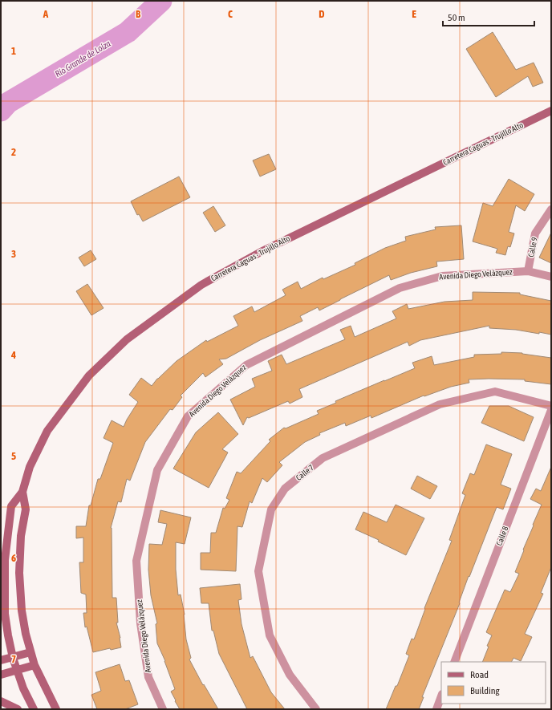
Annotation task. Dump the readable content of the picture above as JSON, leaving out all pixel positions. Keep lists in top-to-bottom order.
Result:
{
  "streets": {
    "street": [
      "Carretera Caguas - Trujillo Alto",
      "Calle 9",
      "Avenida Diego Velázquez",
      "Calle 7",
      "Calle 8"
    ]
  },
  "crossings": [
    ["Calle 9", "Avenida Diego Velázquez"]
  ],
  "water": ["Río Grande de Loíza"],
  "legend": ["Road", "Building"],
  "scale_bar": "50 m",
  "grid": {
    "columns": [
      "A",
      "B",
      "C",
      "D",
      "E"
    ],
    "rows": [
      "1",
      "2",
      "3",
      "4",
      "5",
      "6",
      "7"
    ]
  }
}
